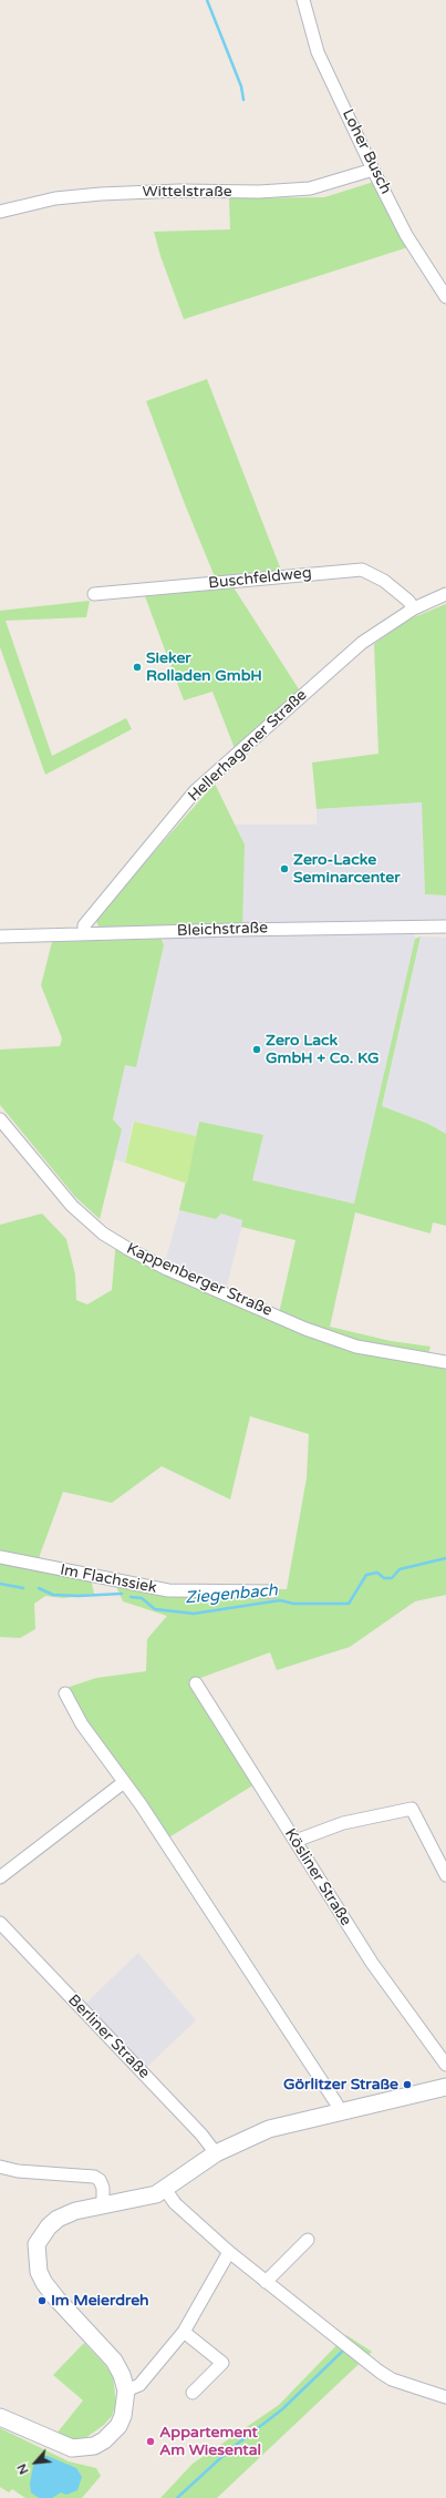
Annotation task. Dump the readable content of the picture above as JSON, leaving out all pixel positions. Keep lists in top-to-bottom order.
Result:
{
  "streets": {
    "street": [
      "Loher Busch",
      "Wittelstraße",
      "Buschfeldweg",
      "Hellerhagener Straße",
      "Bleichstraße",
      "Kappenberger Straße",
      "Im Flachssiek",
      "Kösliner Straße",
      "Berliner Straße"
    ]
  },
  "crossings": [
    ["Loher Busch", "Wittelstraße"],
    ["Buschfeldweg", "Hellerhagener Straße"],
    ["Hellerhagener Straße", "Bleichstraße"]
  ],
  "water": ["Ziegenbach"],
  "places": [
    "Sieker Rolladen GmbH",
    "Zero-Lacke Seminarcenter",
    "Zero Lack GmbH + Co. KG",
    "Görlitzer Straße",
    "Im Meierdreh",
    "Appartement Am Wiesental"
  ],
  "north": "bottom left"
}
